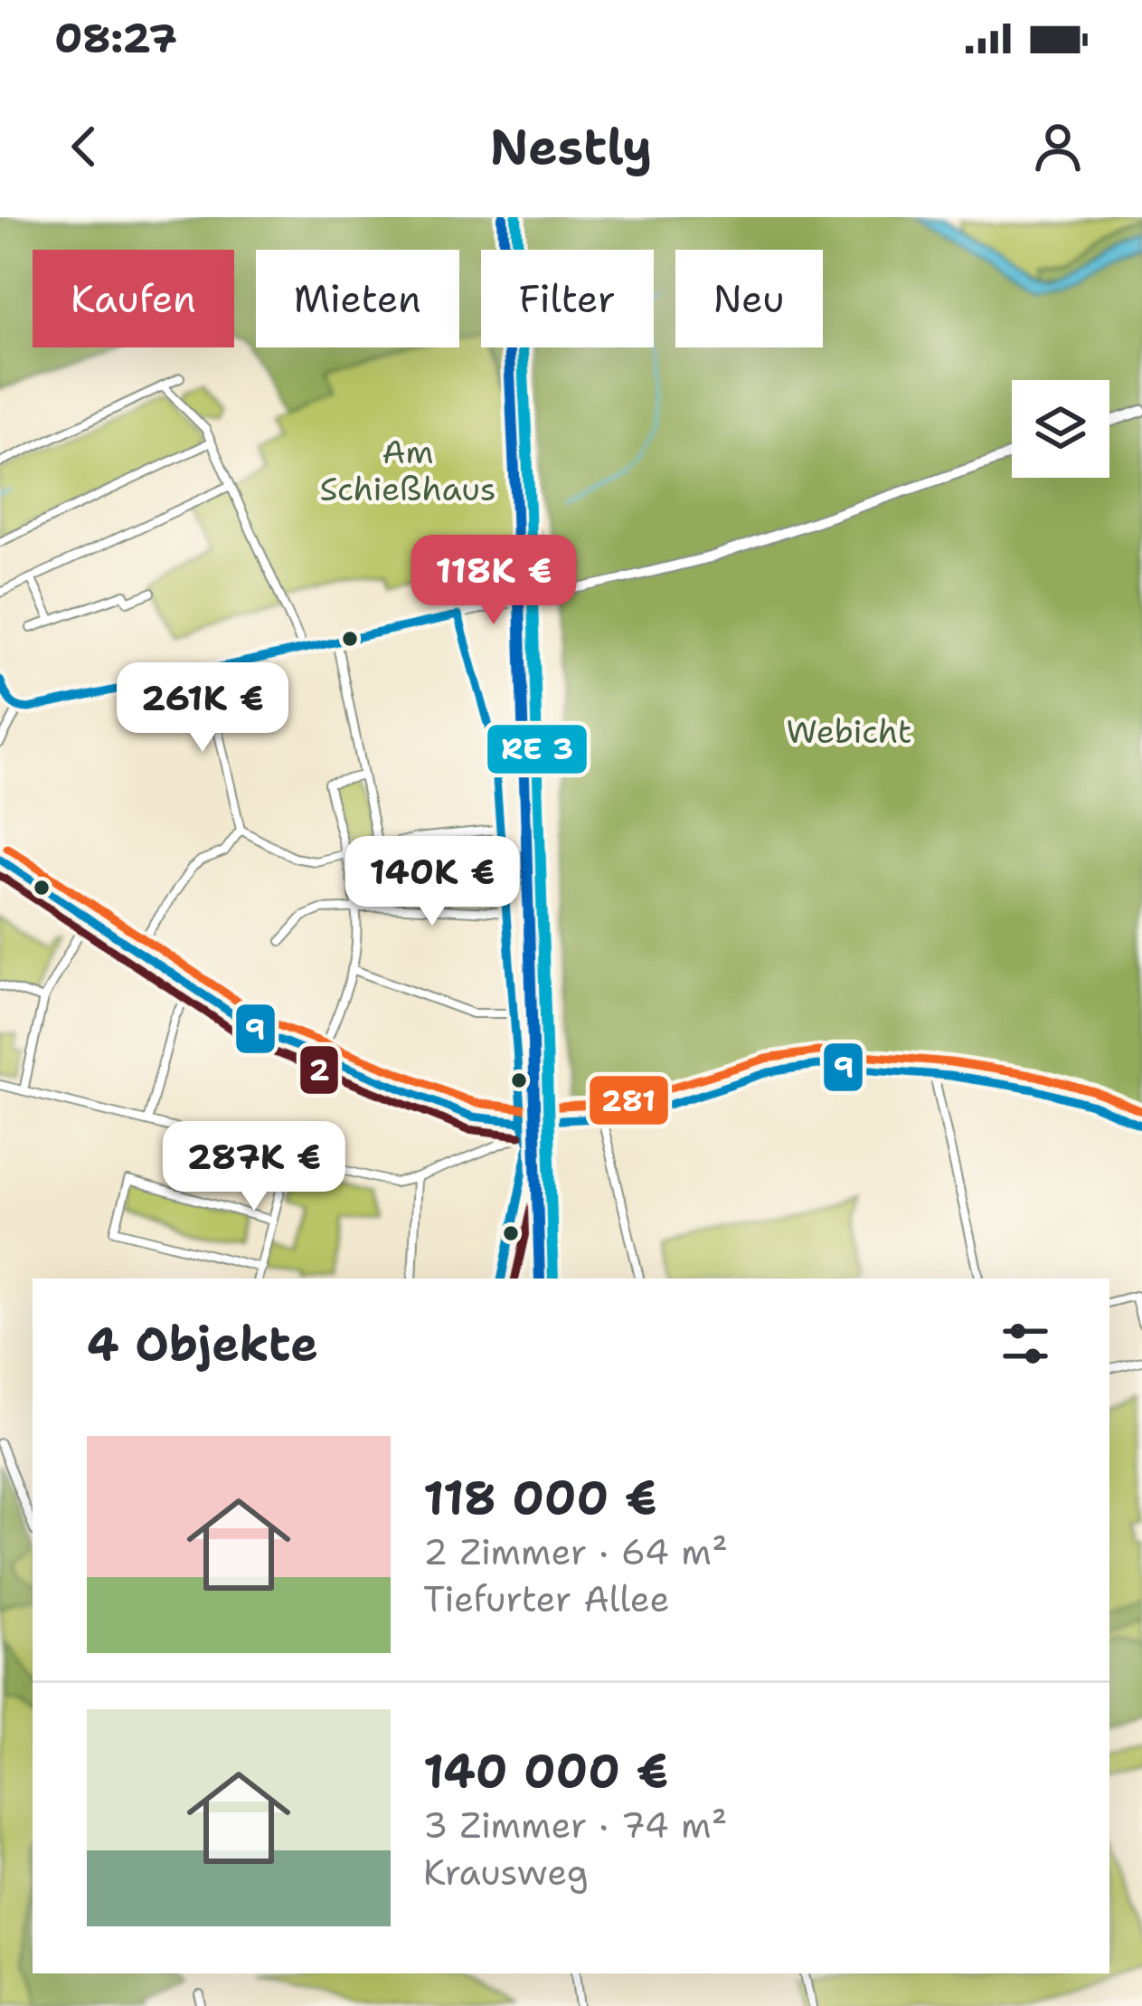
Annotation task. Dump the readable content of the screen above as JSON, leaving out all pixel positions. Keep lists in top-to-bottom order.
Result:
{
  "parks": ["Am Schießhaus", "Webicht"],
  "lines": ["transit line 9", "transit line 281", "transit line 2"],
  "page": {
    "status": "08:27",
    "header": "Nestly",
    "chip": [
      "Kaufen",
      "Mieten",
      "Filter",
      "Neu"
    ],
    "price": [
      "118K €",
      "261K €",
      "140K €",
      "287K €"
    ],
    "heading": "4 Objekte",
    "list": [
      {
        "name": "118 000 €",
        "note": "2 Zimmer · 64 m² · Tiefurter Allee"
      },
      {
        "name": "140 000 €",
        "note": "3 Zimmer · 74 m² · Krausweg"
      }
    ]
  }
}
